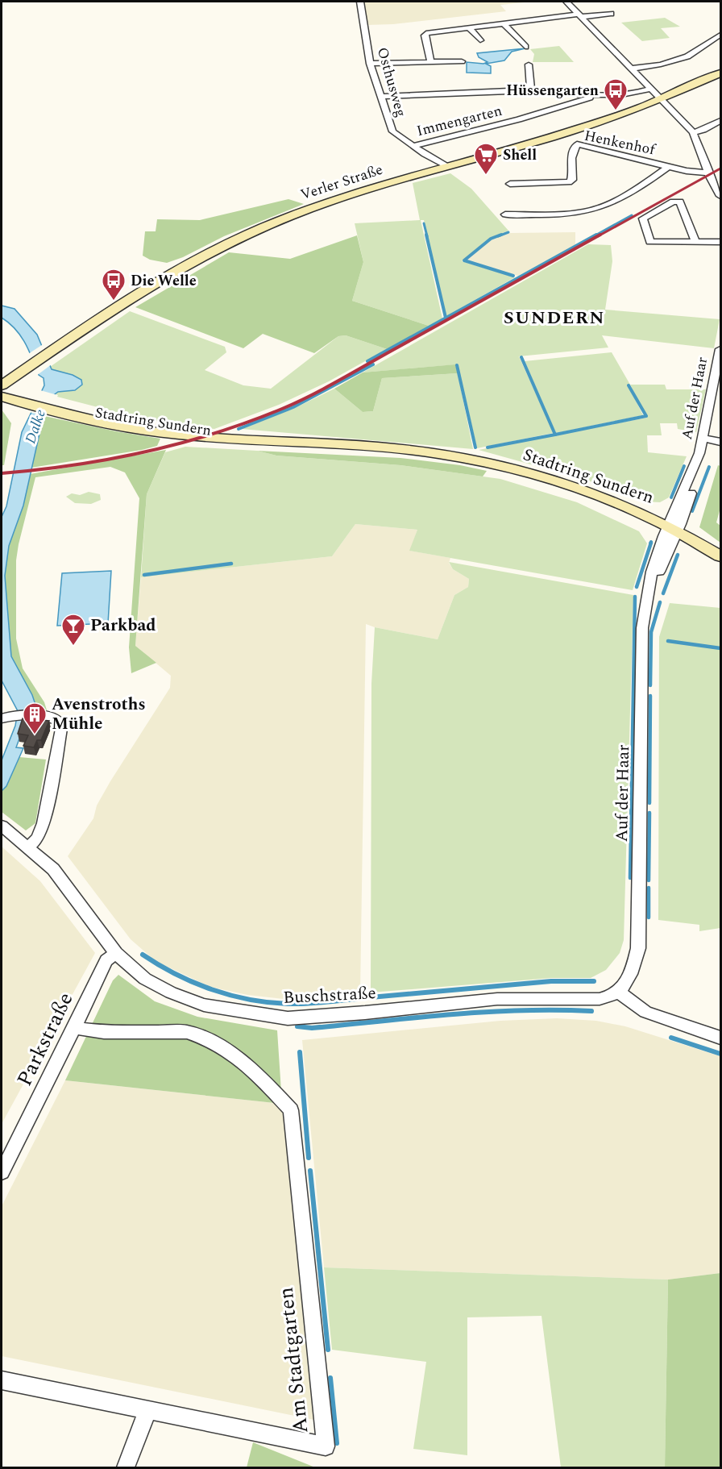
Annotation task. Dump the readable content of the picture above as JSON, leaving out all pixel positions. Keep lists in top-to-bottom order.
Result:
{
  "streets": {
    "main road": ["Verler Straße", "Stadtring Sundern"],
    "street": [
      "Osthusweg",
      "Immengarten",
      "Henkenhof",
      "Auf der Haar",
      "Buschstraße",
      "Parkstraße",
      "Am Stadtgarten"
    ]
  },
  "crossings": [
    ["Osthusweg", "Immengarten"],
    ["Osthusweg", "Verler Straße"],
    ["Verler Straße", "Stadtring Sundern"],
    ["Auf der Haar", "Stadtring Sundern"],
    ["Auf der Haar", "Buschstraße"],
    ["Buschstraße", "Parkstraße"],
    ["Parkstraße", "Am Stadtgarten"]
  ],
  "districts": ["SUNDERN"],
  "water": ["Dalke"],
  "places": {
    "bus stop": ["Hüssengarten", "Die Welle"],
    "supermarket": ["Shell"],
    "bar": ["Parkbad"],
    "building": ["Avenstroths Mühle"]
  }
}
